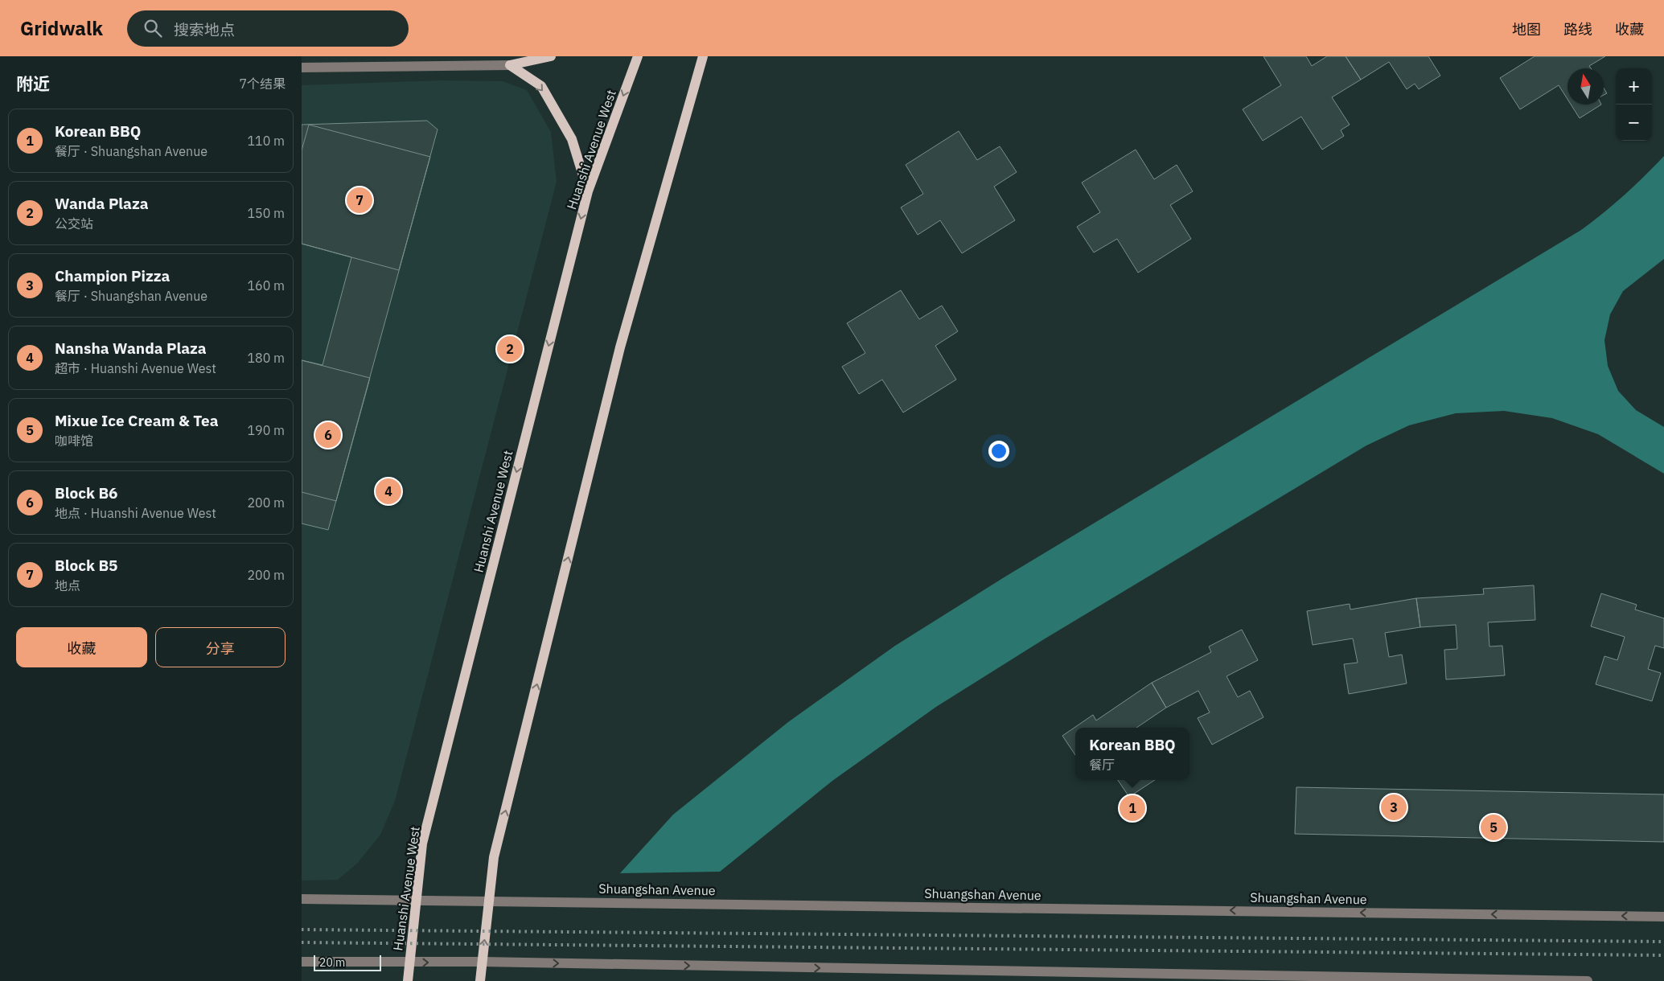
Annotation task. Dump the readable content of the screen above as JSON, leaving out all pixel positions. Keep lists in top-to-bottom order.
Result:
{
  "streets": {
    "main road": ["Huanshi Avenue West"],
    "street": ["Shuangshan Avenue"]
  },
  "crossings": [
    ["Huanshi Avenue West", "Shuangshan Avenue"]
  ],
  "scale_bar": "20 m",
  "north": "top",
  "page": {
    "header": "Gridwalk",
    "search": "搜索地点",
    "nav": ["地图", "路线", "收藏"],
    "heading": ["附近", "7个结果"],
    "map_buttons": ["+", "−"],
    "list": [
      {
        "mark": "1",
        "name": "Korean BBQ",
        "note": "餐厅 · Shuangshan Avenue",
        "value": "110 m"
      },
      {
        "mark": "2",
        "name": "Wanda Plaza",
        "note": "公交站",
        "value": "150 m"
      },
      {
        "mark": "3",
        "name": "Champion Pizza",
        "note": "餐厅 · Shuangshan Avenue",
        "value": "160 m"
      },
      {
        "mark": "4",
        "name": "Nansha Wanda Plaza",
        "note": "超市 · Huanshi Avenue West",
        "value": "180 m"
      },
      {
        "mark": "5",
        "name": "Mixue Ice Cream & Tea",
        "note": "咖啡馆",
        "value": "190 m"
      },
      {
        "mark": "6",
        "name": "Block B6",
        "note": "地点 · Huanshi Avenue West",
        "value": "200 m"
      },
      {
        "mark": "7",
        "name": "Block B5",
        "note": "地点",
        "value": "200 m"
      }
    ],
    "pins": [
      "7",
      "2",
      "6",
      "4",
      "3",
      "1",
      "5"
    ],
    "buttons": ["收藏", "分享"],
    "popup": ["Korean BBQ", "餐厅"],
    "scale": "20 m"
  }
}
